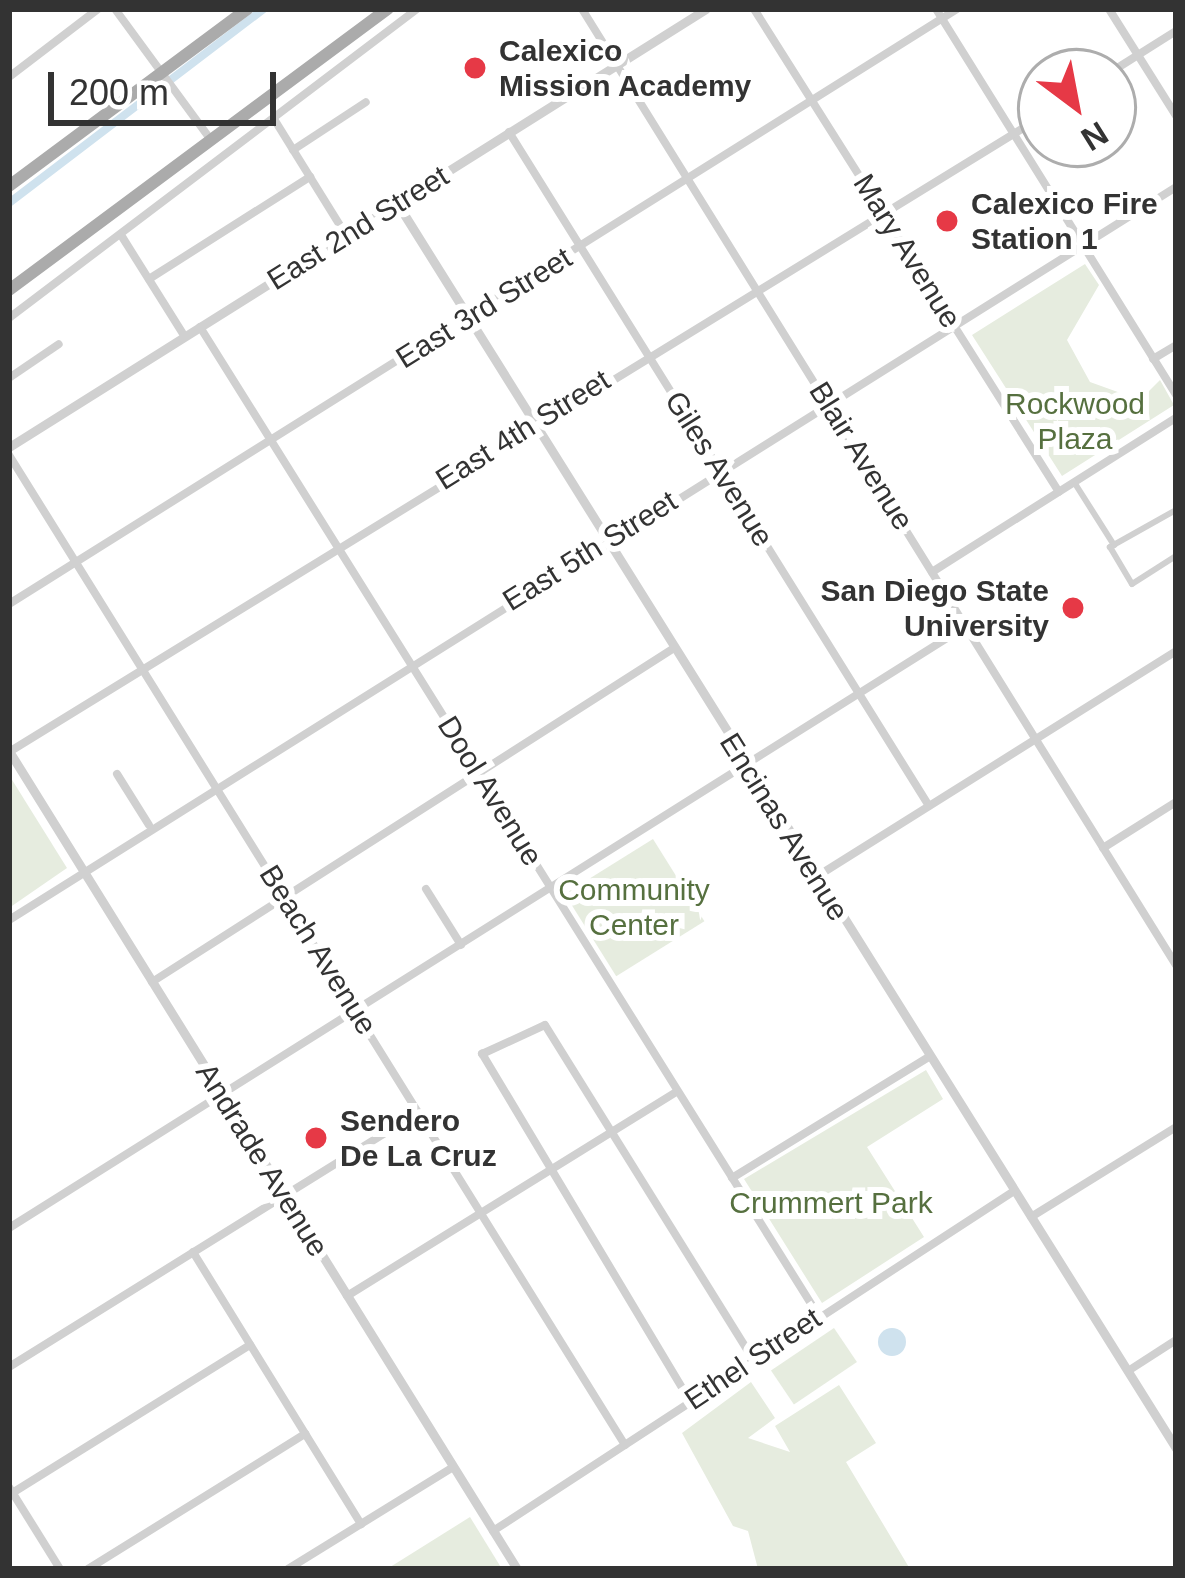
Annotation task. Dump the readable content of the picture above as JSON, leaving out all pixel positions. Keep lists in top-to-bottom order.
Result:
{
  "streets": {
    "street": [
      "East 2nd Street",
      "Mary Avenue",
      "East 3rd Street",
      "East 4th Street",
      "Blair Avenue",
      "Giles Avenue",
      "East 5th Street",
      "Dool Avenue",
      "Encinas Avenue",
      "Beach Avenue",
      "Andrade Avenue",
      "Ethel Street"
    ]
  },
  "crossings": [
    ["East 2nd Street", "Blair Avenue"],
    ["East 2nd Street", "Giles Avenue"],
    ["East 2nd Street", "Dool Avenue"],
    ["East 2nd Street", "Encinas Avenue"],
    ["East 2nd Street", "Beach Avenue"],
    ["Mary Avenue", "East 3rd Street"],
    ["Mary Avenue", "East 4th Street"],
    ["Mary Avenue", "East 5th Street"],
    ["East 3rd Street", "Blair Avenue"],
    ["East 3rd Street", "Giles Avenue"],
    ["East 3rd Street", "Dool Avenue"],
    ["East 3rd Street", "Encinas Avenue"],
    ["East 3rd Street", "Beach Avenue"],
    ["East 4th Street", "Blair Avenue"],
    ["East 4th Street", "Giles Avenue"],
    ["East 4th Street", "Dool Avenue"],
    ["East 4th Street", "Encinas Avenue"],
    ["East 4th Street", "Beach Avenue"],
    ["East 4th Street", "Andrade Avenue"],
    ["Blair Avenue", "East 5th Street"],
    ["Giles Avenue", "East 5th Street"],
    ["East 5th Street", "Dool Avenue"],
    ["East 5th Street", "Encinas Avenue"],
    ["East 5th Street", "Beach Avenue"],
    ["East 5th Street", "Andrade Avenue"],
    ["Dool Avenue", "Ethel Street"],
    ["Encinas Avenue", "Ethel Street"],
    ["Beach Avenue", "Ethel Street"],
    ["Andrade Avenue", "Ethel Street"]
  ],
  "parks": ["Rockwood Plaza", "Community Center", "Crummert Park"],
  "places": [
    "Calexico Mission Academy",
    "Calexico Fire Station 1",
    "San Diego State University",
    "Sendero De La Cruz"
  ],
  "scale_bar": "200 m",
  "north": "bottom right"
}
